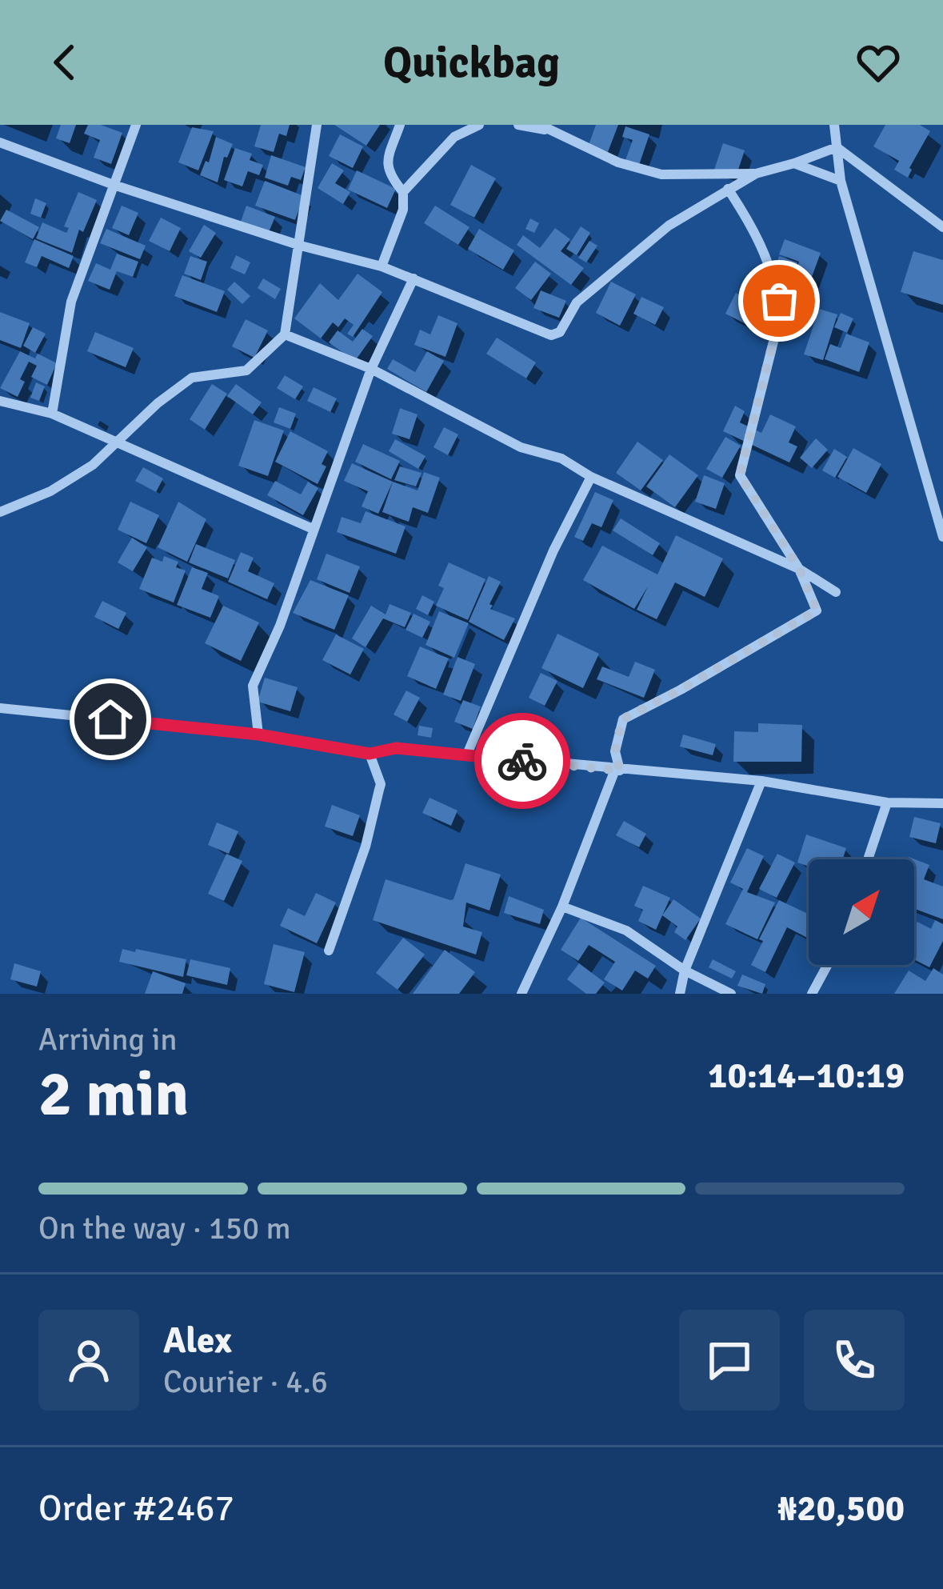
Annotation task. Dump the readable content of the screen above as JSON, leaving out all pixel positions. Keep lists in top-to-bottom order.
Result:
{
  "north": "top right",
  "page": {
    "header": "Quickbag",
    "heading": ["2 min", "Arriving in", "10:14–10:19"],
    "panel": [
      "Alex",
      "Courier · 4.6",
      "Order #2467",
      "₦20,500"
    ],
    "bar": "On the way · 150 m"
  }
}
